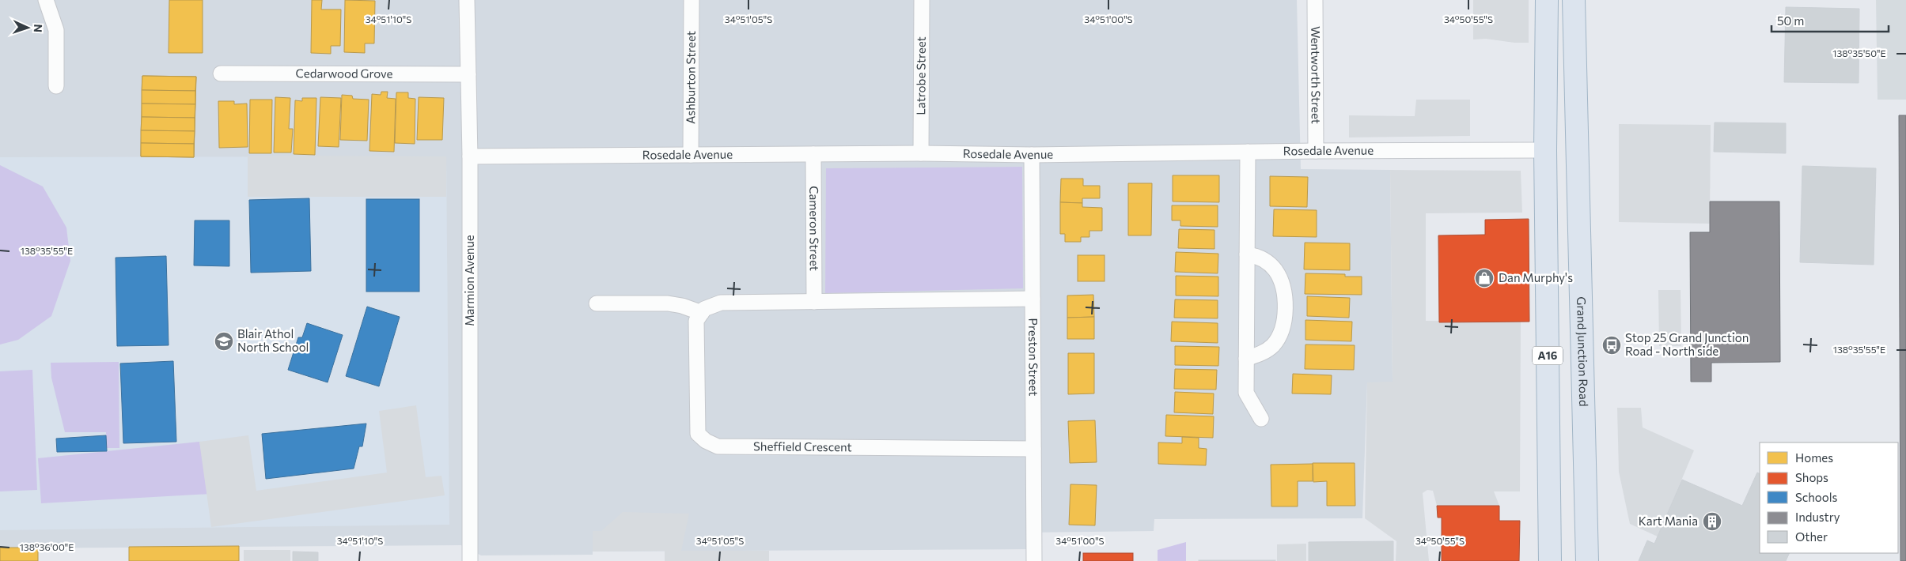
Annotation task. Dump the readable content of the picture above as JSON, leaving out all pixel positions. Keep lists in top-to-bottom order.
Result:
{
  "streets": {
    "highway": ["Grand Junction Road", "A16"],
    "street": [
      "Cedarwood Grove",
      "Wentworth Street",
      "Latrobe Street",
      "Ashburton Street",
      "Rosedale Avenue",
      "Cameron Street",
      "Marmion Avenue",
      "Preston Street",
      "Sheffield Crescent"
    ]
  },
  "crossings": [
    ["Cedarwood Grove", "Marmion Avenue"],
    ["Wentworth Street", "Rosedale Avenue"],
    ["Latrobe Street", "Rosedale Avenue"],
    ["Ashburton Street", "Rosedale Avenue"],
    ["Rosedale Avenue", "Cameron Street"],
    ["Rosedale Avenue", "Marmion Avenue"],
    ["Rosedale Avenue", "A16"],
    ["Rosedale Avenue", "Preston Street"],
    ["Preston Street", "Sheffield Crescent"]
  ],
  "places": {
    "shop": ["Dan Murphy's"],
    "school or university": ["Blair Athol North School"],
    "bus stop": ["Stop 25 Grand Junction Road - North side"],
    "building": ["Kart Mania"]
  },
  "legend": [
    "Homes",
    "Shops",
    "Schools",
    "Industry",
    "Other"
  ],
  "scale_bar": "50 m",
  "north": "right",
  "coordinates": [
    "34°51'10\"S",
    "34°51'05\"S",
    "34°51'00\"S",
    "34°50'55\"S",
    "138°35'50\"E",
    "138°35'55\"E",
    "138°36'00\"E"
  ]
}
